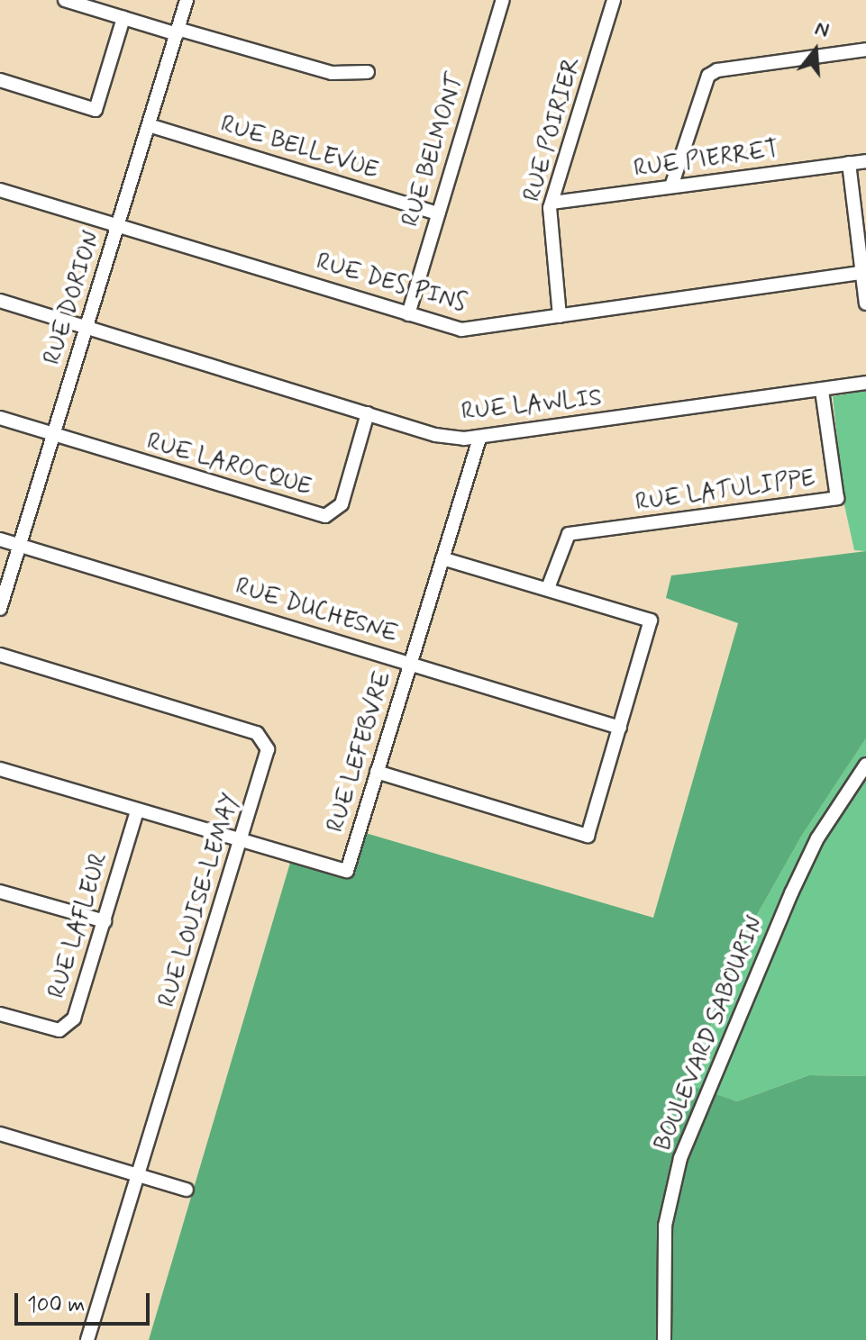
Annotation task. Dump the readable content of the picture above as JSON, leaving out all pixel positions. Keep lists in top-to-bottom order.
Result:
{
  "streets": {
    "street": [
      "RUE POIRIER",
      "RUE BELLEVUE",
      "RUE BELMONT",
      "RUE PIERRET",
      "RUE DES PINS",
      "RUE DORION",
      "RUE LAWLIS",
      "RUE LAROCQUE",
      "RUE LATULIPPE",
      "RUE DUCHESNE",
      "RUE LEFEBVRE",
      "RUE LOUISE-LEMAY",
      "RUE LAFLEUR",
      "BOULEVARD SABOURIN"
    ]
  },
  "crossings": [
    ["RUE POIRIER", "RUE PIERRET"],
    ["RUE POIRIER", "RUE DES PINS"],
    ["RUE BELLEVUE", "RUE BELMONT"],
    ["RUE BELLEVUE", "RUE DORION"],
    ["RUE BELMONT", "RUE DES PINS"],
    ["RUE DES PINS", "RUE DORION"],
    ["RUE DORION", "RUE LAWLIS"],
    ["RUE DORION", "RUE LAROCQUE"],
    ["RUE DORION", "RUE DUCHESNE"],
    ["RUE LAWLIS", "RUE LAROCQUE"],
    ["RUE LAWLIS", "RUE LATULIPPE"],
    ["RUE LAWLIS", "RUE LEFEBVRE"],
    ["RUE DUCHESNE", "RUE LEFEBVRE"],
    ["RUE LEFEBVRE", "RUE LOUISE-LEMAY"]
  ],
  "scale_bar": "100 m",
  "north": "top"
}
